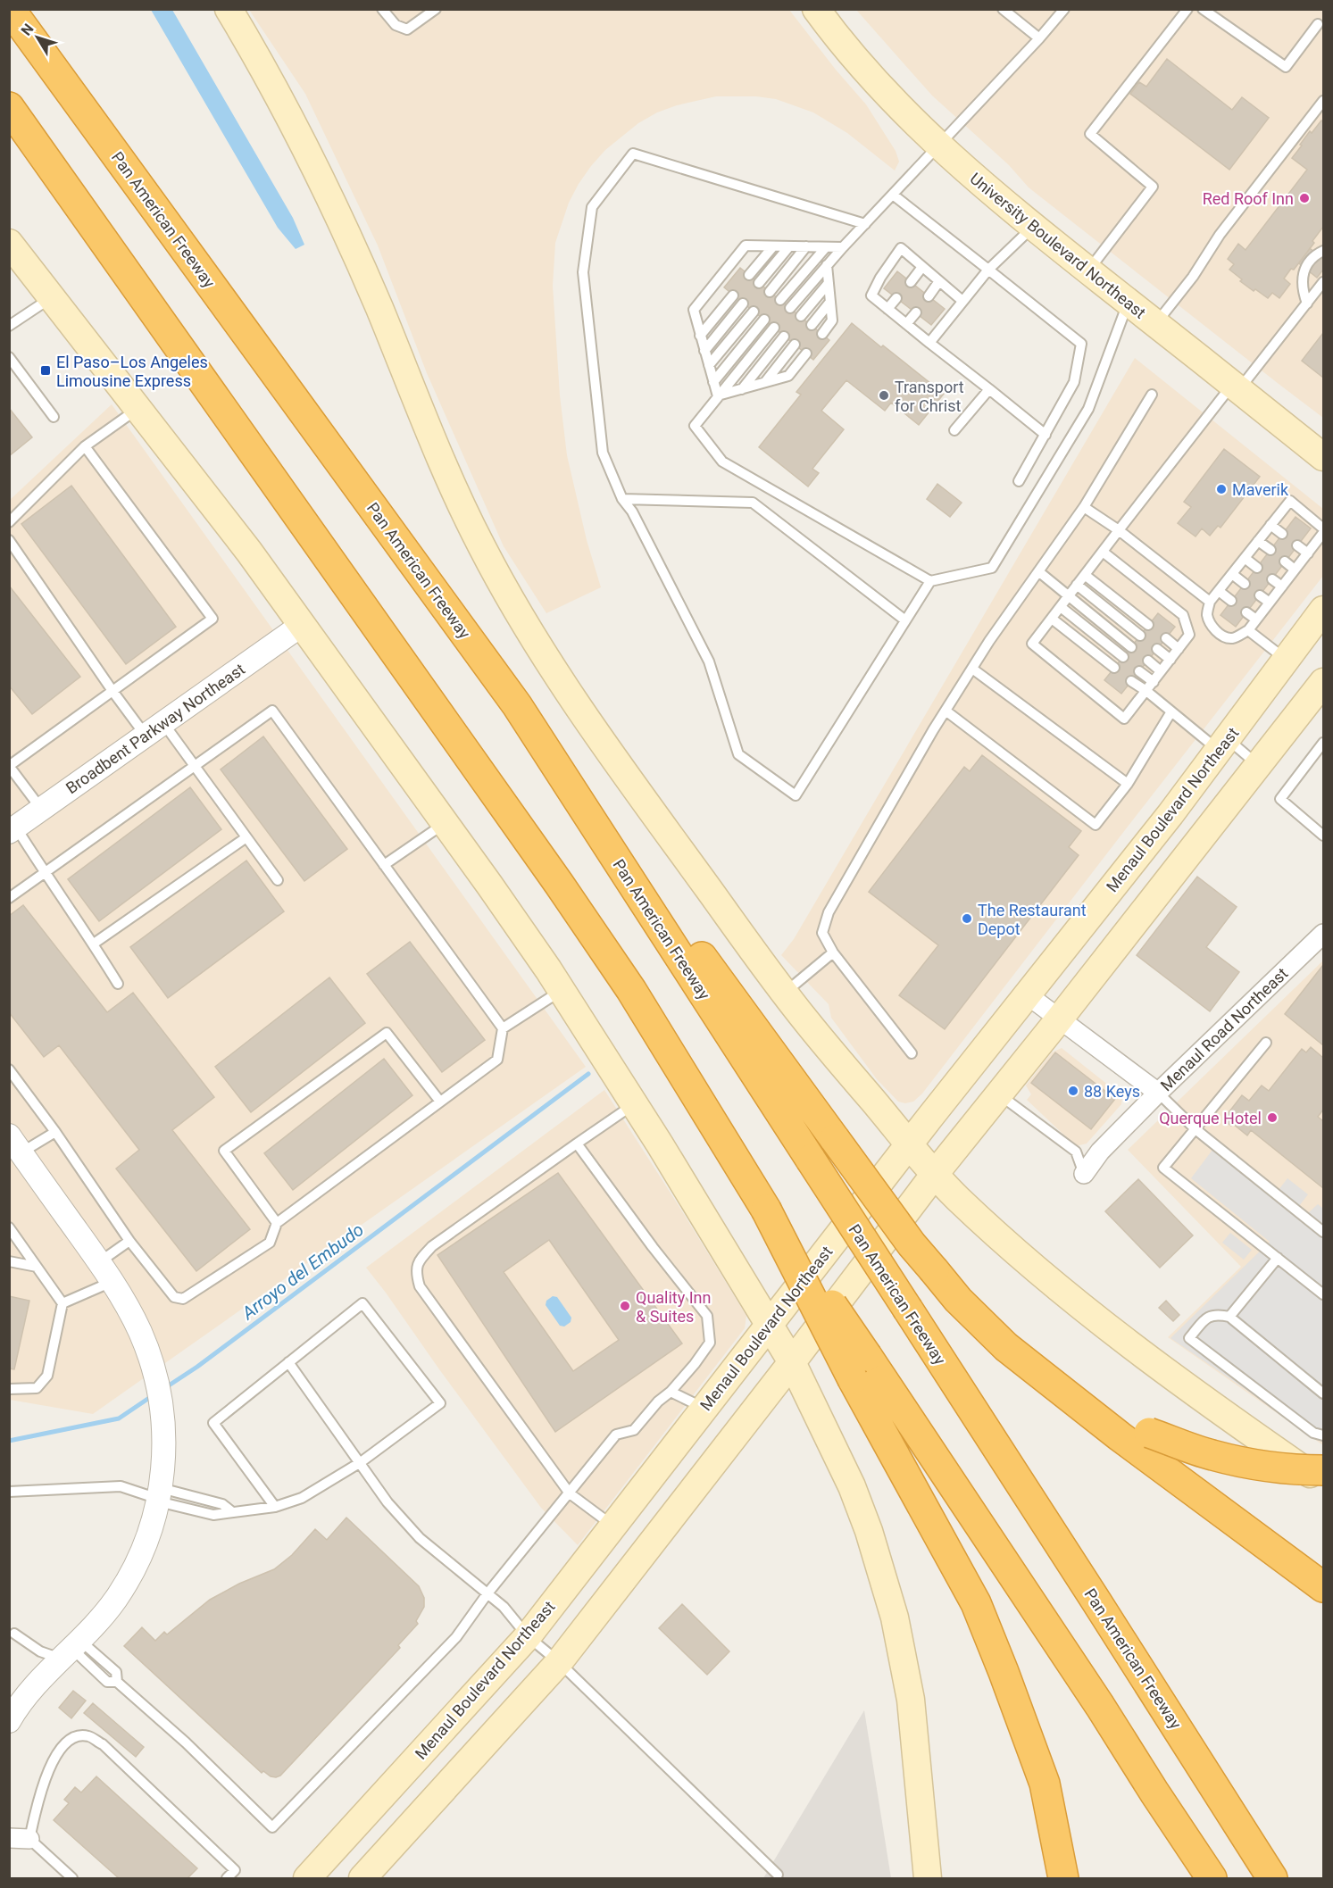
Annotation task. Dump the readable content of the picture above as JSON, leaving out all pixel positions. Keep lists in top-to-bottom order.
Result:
{
  "streets": {
    "highway": ["Pan American Freeway"],
    "main road": ["University Boulevard Northeast", "Menaul Boulevard Northeast"],
    "street": ["Broadbent Parkway Northeast", "Menaul Road Northeast"]
  },
  "water": ["Arroyo del Embudo"],
  "places": {
    "other": [
      "Red Roof Inn",
      "Transport for Christ",
      "Maverik",
      "The Restaurant Depot",
      "88 Keys",
      "Querque Hotel",
      "Quality Inn & Suites"
    ],
    "transit": ["El Paso–Los Angeles Limousine Express"]
  },
  "north": "top left"
}
